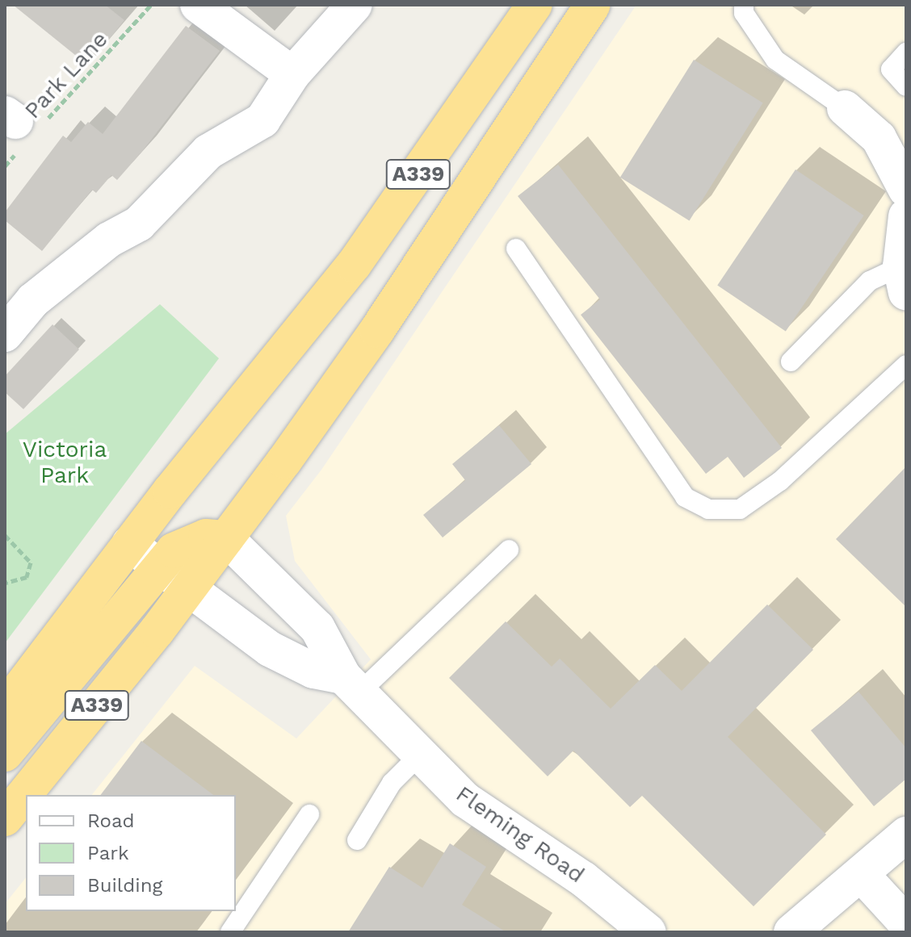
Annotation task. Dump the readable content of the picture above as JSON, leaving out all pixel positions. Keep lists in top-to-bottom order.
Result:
{
  "streets": {
    "highway": ["A339"],
    "street": ["Fleming Road"],
    "path": ["Park Lane"]
  },
  "crossings": [
    ["A339", "Fleming Road"]
  ],
  "parks": ["Victoria Park"],
  "legend": ["Road", "Park", "Building"]
}
